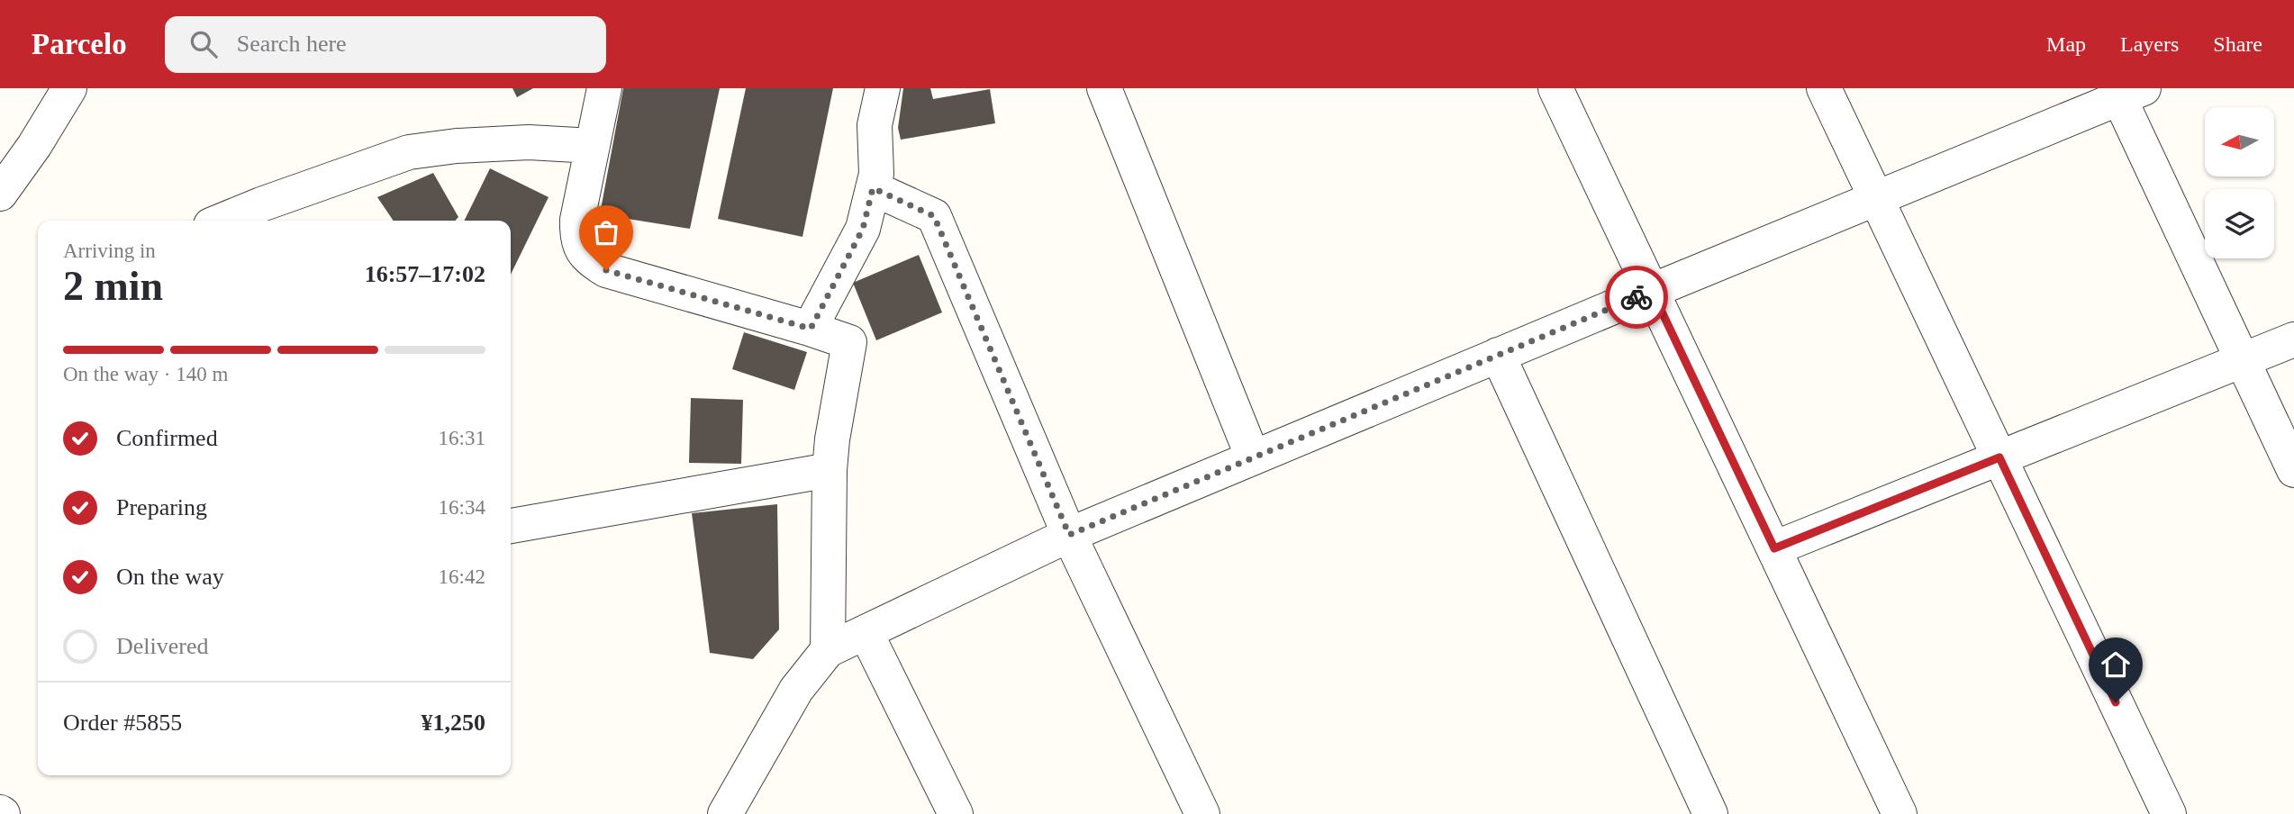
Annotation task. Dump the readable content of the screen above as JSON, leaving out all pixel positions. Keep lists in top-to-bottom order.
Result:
{
  "north": "left",
  "page": {
    "header": "Parcelo",
    "search": "Search here",
    "nav": ["Map", "Layers", "Share"],
    "heading": ["2 min", "Arriving in", "16:57–17:02"],
    "panel": ["Order #5855", "¥1,250"],
    "bar": "On the way · 140 m",
    "list": [
      ["Confirmed", "16:31"],
      ["Preparing", "16:34"],
      ["On the way", "16:42"],
      "Delivered"
    ]
  }
}
